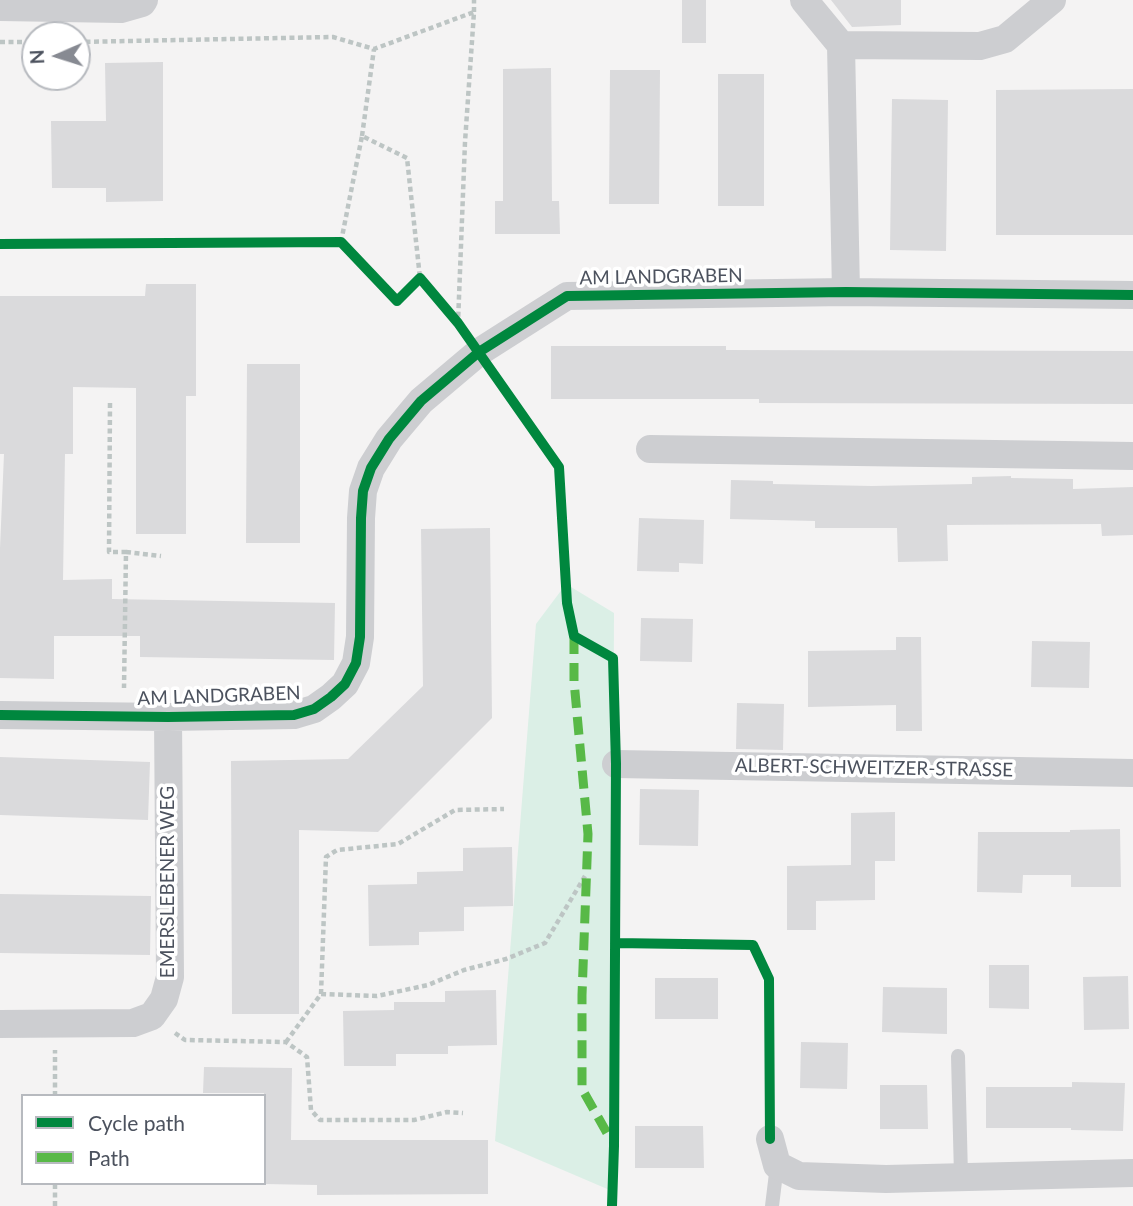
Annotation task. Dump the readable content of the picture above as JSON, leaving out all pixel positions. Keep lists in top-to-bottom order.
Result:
{
  "streets": {
    "street": ["AM LANDGRABEN", "ALBERT-SCHWEITZER-STRASSE", "EMERSLEBENER WEG"]
  },
  "crossings": [
    ["AM LANDGRABEN", "EMERSLEBENER WEG"]
  ],
  "legend": ["Cycle path", "Path"],
  "north": "left"
}
